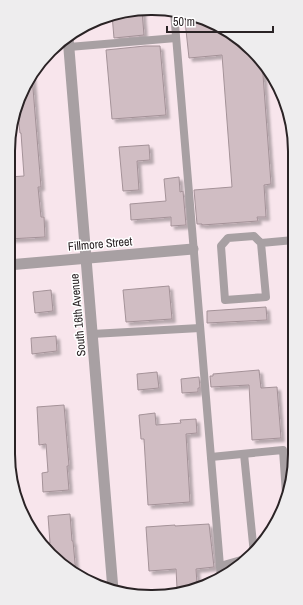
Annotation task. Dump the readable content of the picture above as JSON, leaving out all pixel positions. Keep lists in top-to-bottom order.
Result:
{
  "streets": {
    "street": ["Fillmore Street", "South 16th Avenue"]
  },
  "crossings": [
    ["Fillmore Street", "South 16th Avenue"]
  ],
  "scale_bar": "50 m"
}
